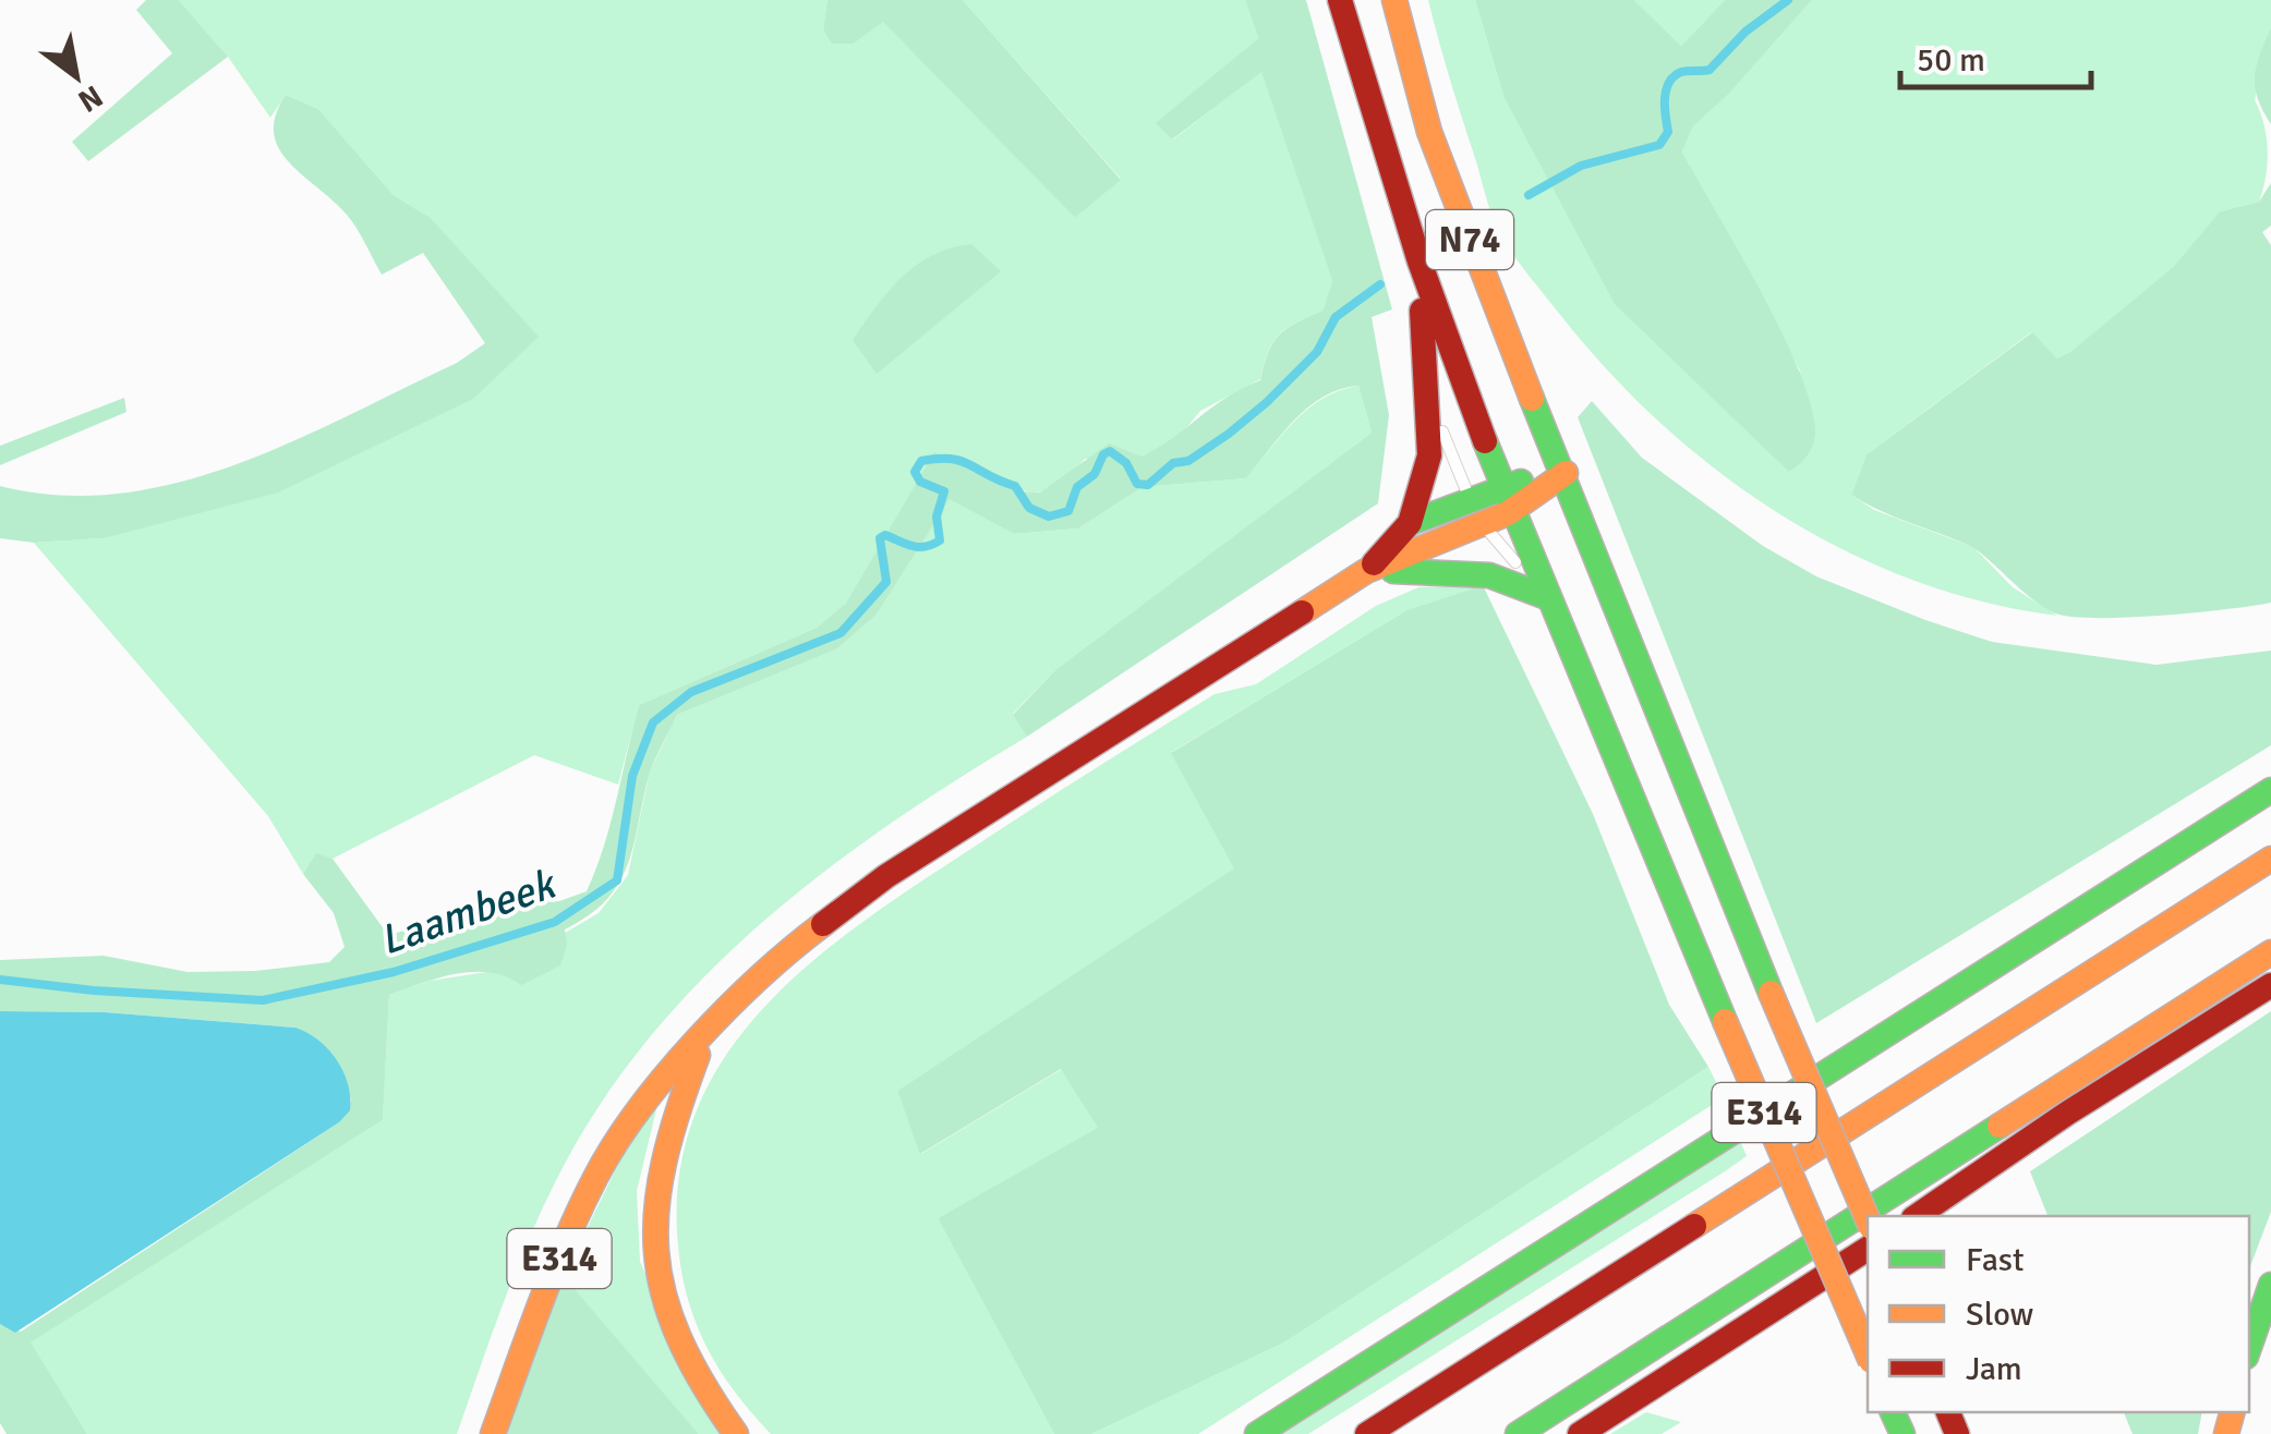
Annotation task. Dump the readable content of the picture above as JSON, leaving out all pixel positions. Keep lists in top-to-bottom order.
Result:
{
  "streets": {
    "highway": ["N74", "E314"]
  },
  "crossings": [
    ["N74", "E314"]
  ],
  "water": ["Laambeek"],
  "legend": ["Fast", "Slow", "Jam"],
  "scale_bar": "50 m",
  "north": "bottom right"
}
